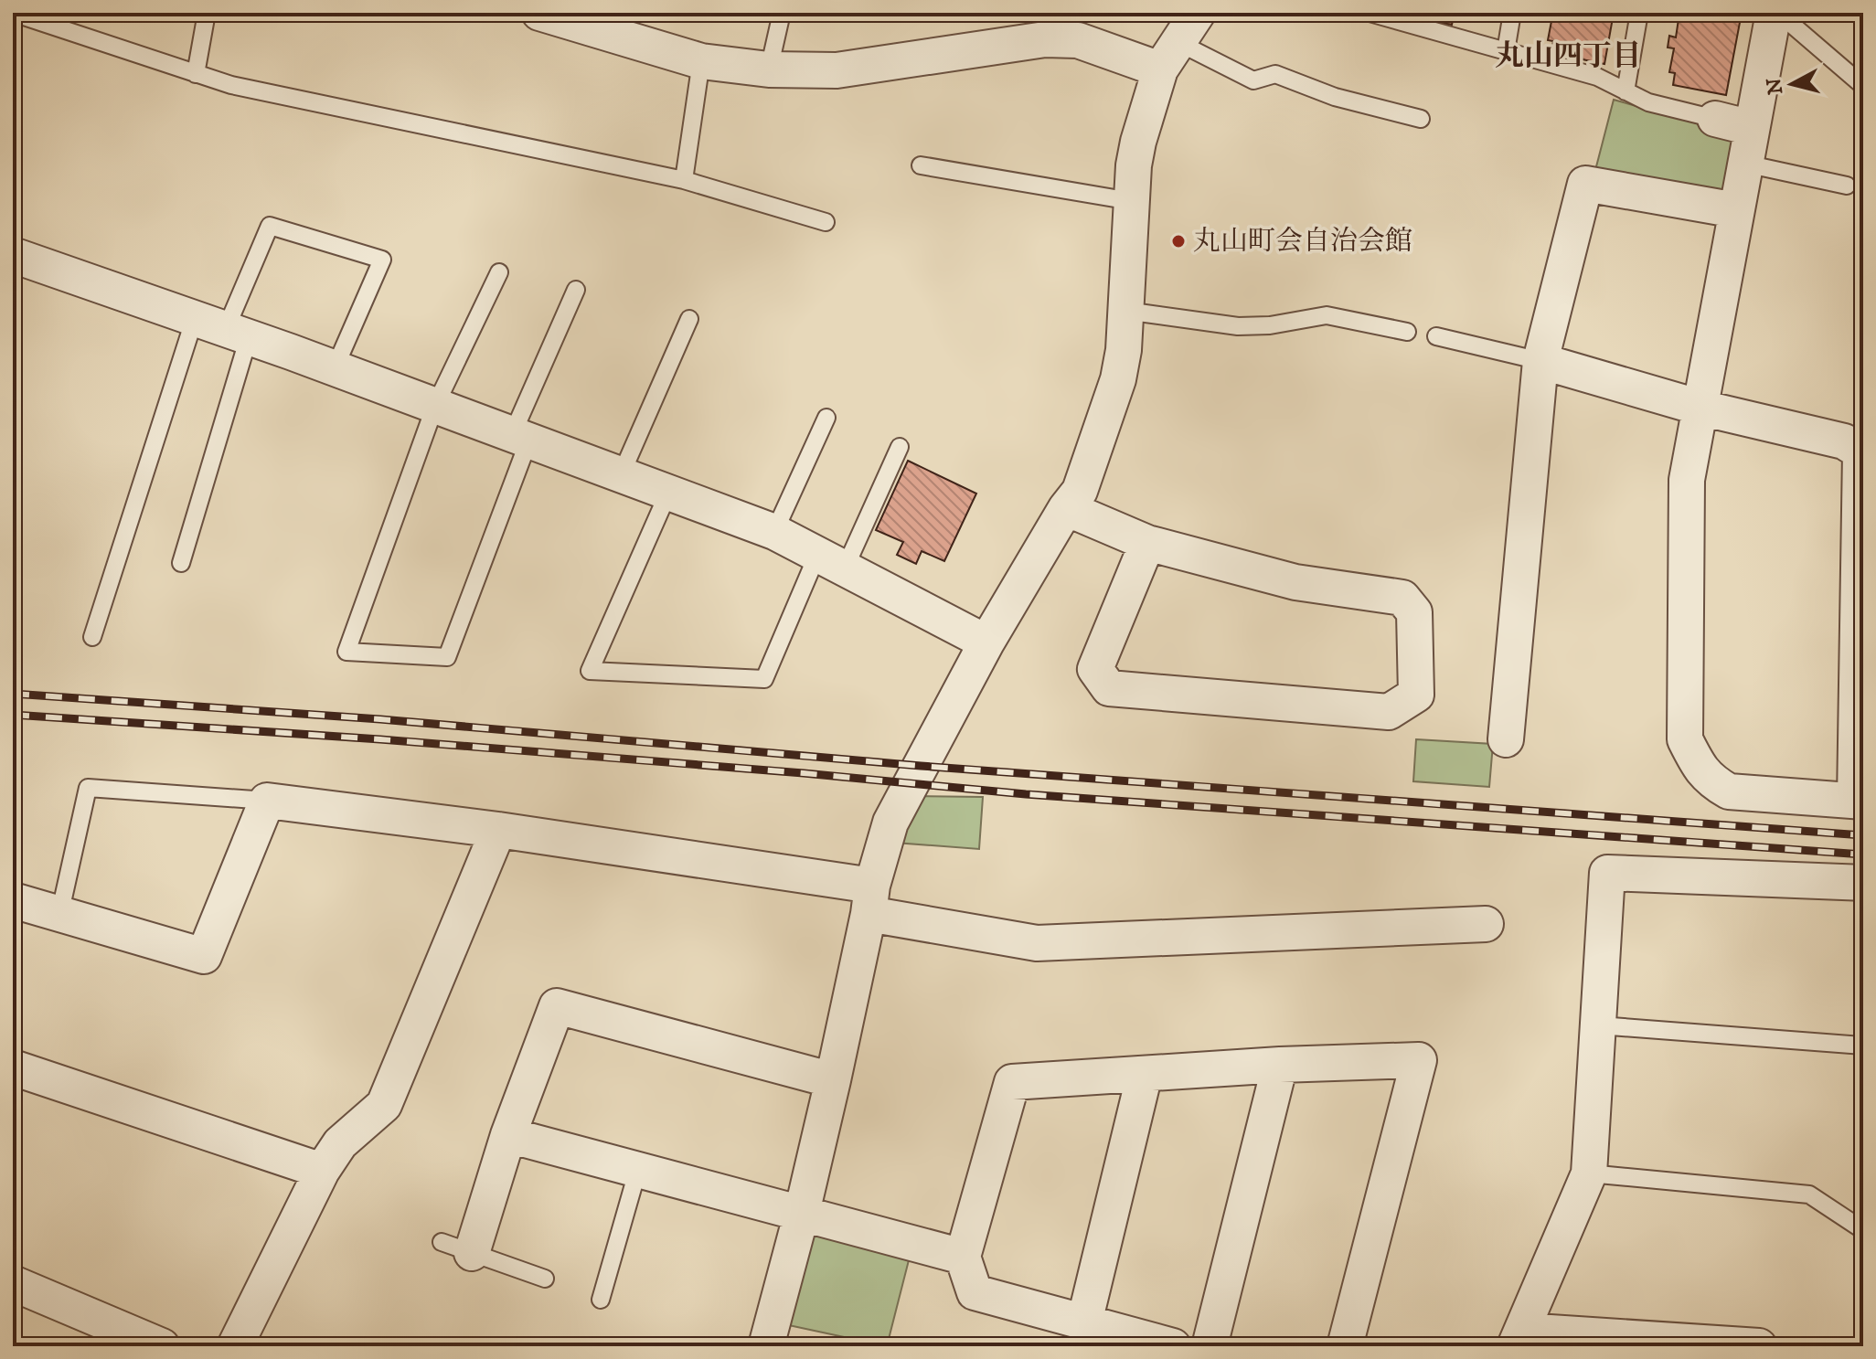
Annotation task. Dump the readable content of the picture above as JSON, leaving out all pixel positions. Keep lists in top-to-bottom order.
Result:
{
  "districts": ["丸山四丁目"],
  "places": ["丸山町会自治会館"],
  "north": "left"
}
